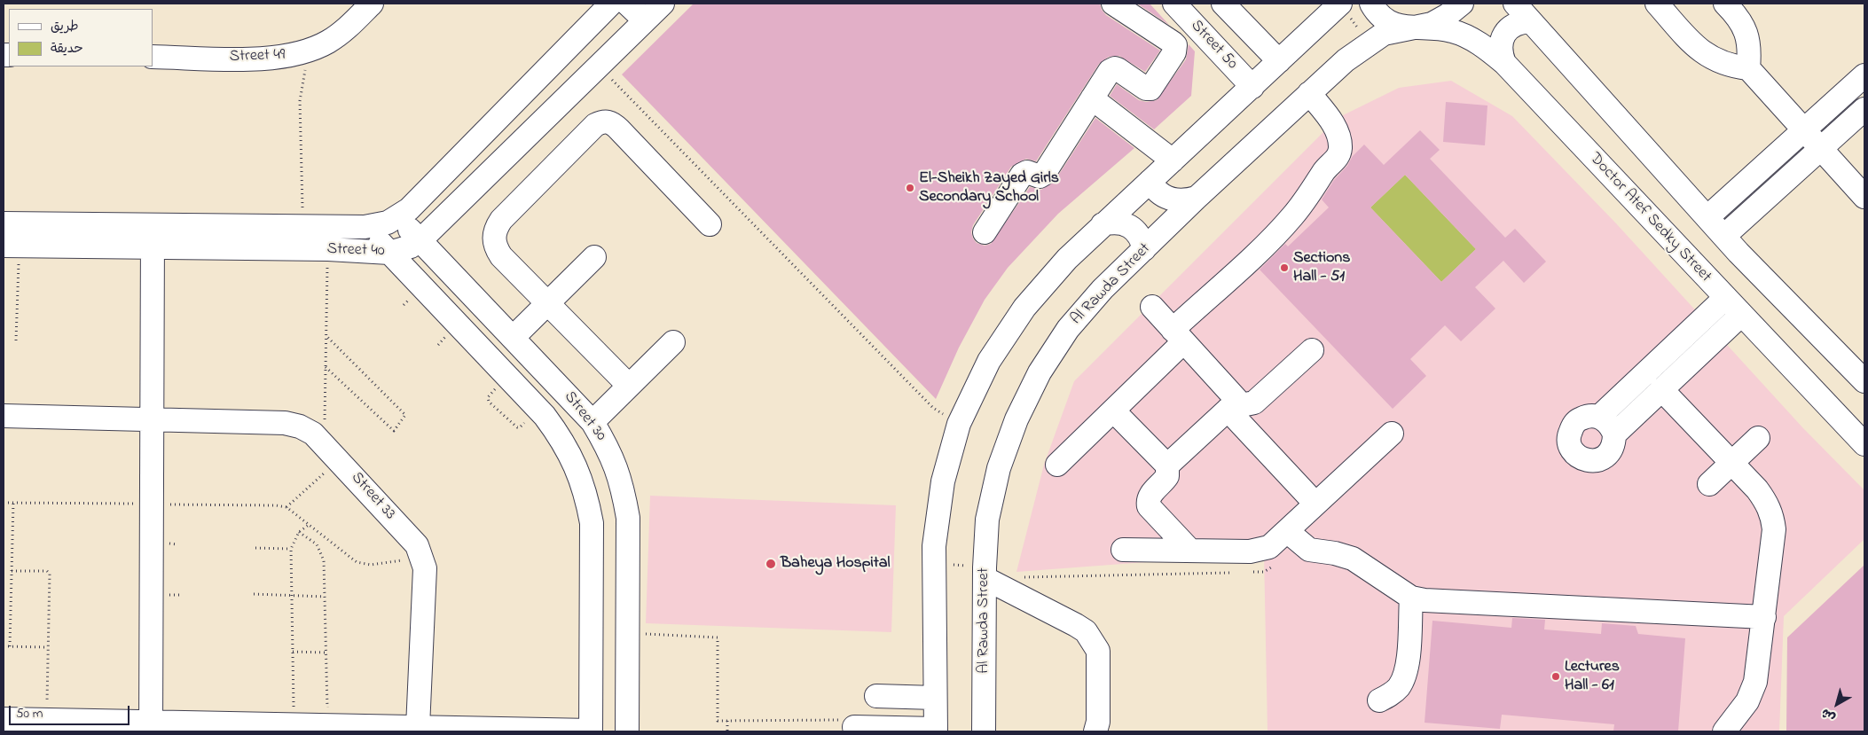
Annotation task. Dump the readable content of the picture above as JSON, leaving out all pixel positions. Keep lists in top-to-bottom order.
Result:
{
  "streets": {
    "street": [
      "Street 50",
      "Street 49",
      "Doctor Atef Sedky Street",
      "Street 40",
      "Al Rawda Street",
      "Street 30",
      "Street 33"
    ]
  },
  "crossings": [
    ["Doctor Atef Sedky Street", "Al Rawda Street"],
    ["Street 40", "Street 30"]
  ],
  "places": [
    "El-Sheikh Zayed Girls Secondary School",
    "Sections Hall - 51",
    "Baheya Hospital",
    "Lectures Hall - 61"
  ],
  "legend": ["طريق", "حديقة"],
  "scale_bar": "50 m",
  "north": "bottom left"
}
